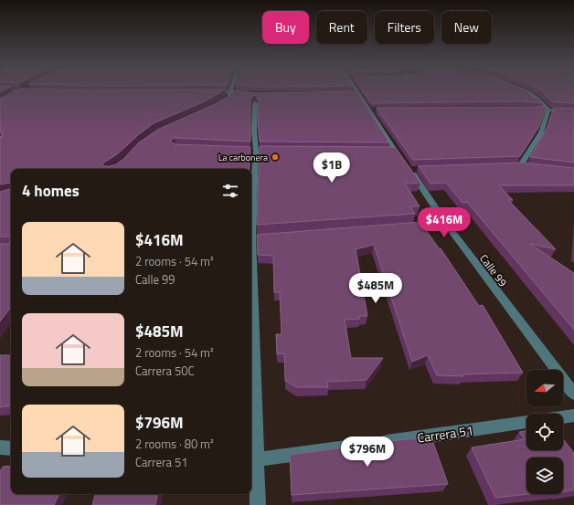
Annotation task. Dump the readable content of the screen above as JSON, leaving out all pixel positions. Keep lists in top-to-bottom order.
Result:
{
  "streets": {
    "street": ["Calle 99", "Carrera 51"]
  },
  "places": ["La carbonera"],
  "north": "left",
  "page": {
    "chip": [
      "Buy",
      "Rent",
      "Filters",
      "New"
    ],
    "price": [
      "$1B",
      "$416M",
      "$485M",
      "$796M"
    ],
    "heading": "4 homes",
    "list": [
      {
        "name": "$416M",
        "note": "2 rooms · 54 m² · Calle 99"
      },
      {
        "name": "$485M",
        "note": "2 rooms · 54 m² · Carrera 50C"
      },
      {
        "name": "$796M",
        "note": "2 rooms · 80 m² · Carrera 51"
      }
    ]
  }
}
